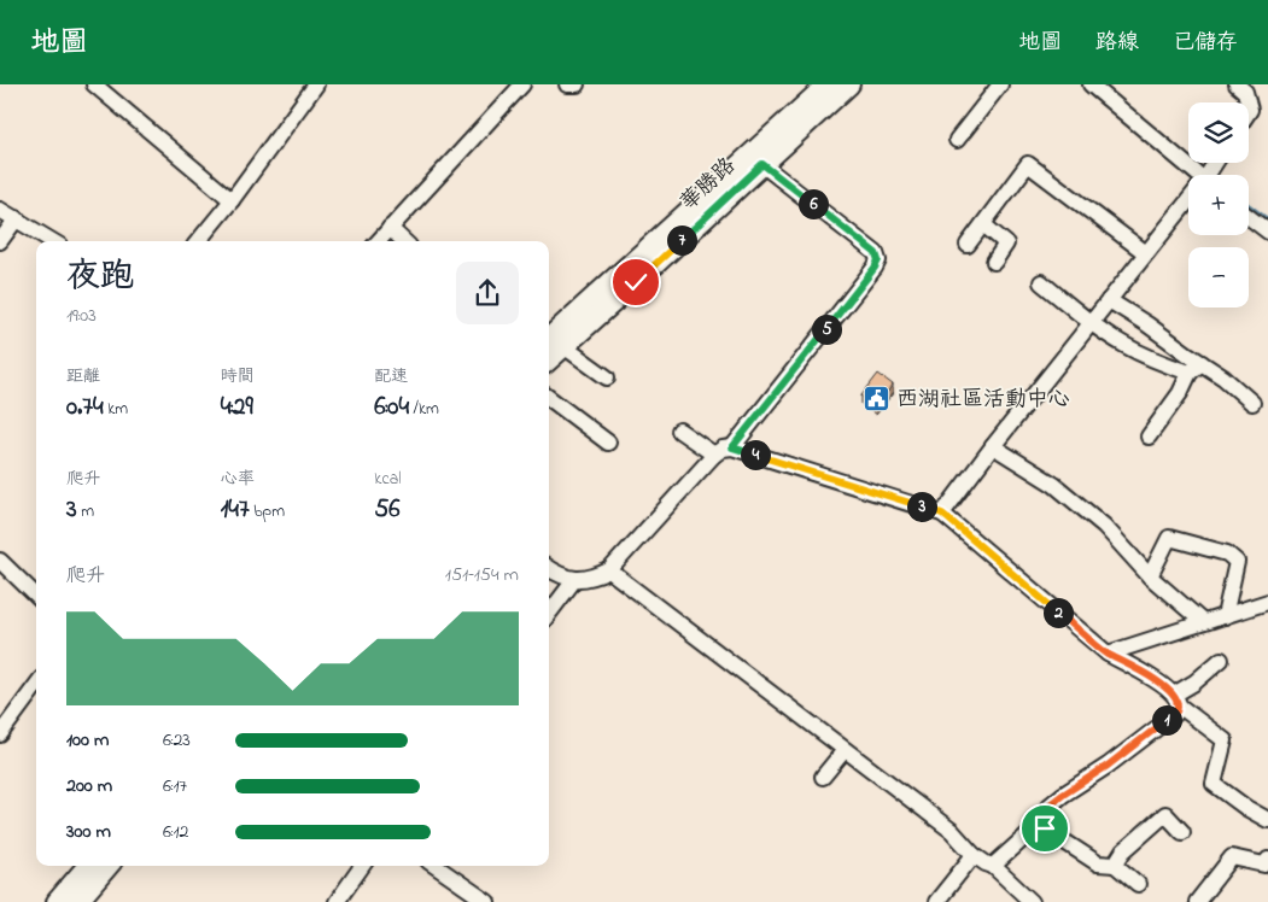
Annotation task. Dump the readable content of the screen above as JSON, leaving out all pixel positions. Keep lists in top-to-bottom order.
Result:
{
  "streets": {
    "main road": ["華勝路"]
  },
  "places": {
    "public building": ["西湖社區活動中心"]
  },
  "page": {
    "header": "地圖",
    "nav": ["地圖", "路線", "已儲存"],
    "map_buttons": ["+", "−"],
    "pins": [
      "6",
      "7",
      "5",
      "4",
      "3",
      "2",
      "1"
    ],
    "heading": ["夜跑", "19:03"],
    "stats": [
      ["距離", "0.74 km"],
      ["時間", "4:29"],
      ["配速", "6:04 /km"],
      ["爬升", "3 m"],
      ["心率", "147 bpm"],
      ["kcal", "56"]
    ],
    "chart": ["爬升", "151–154 m"],
    "list": [
      {
        "name": "100 m",
        "note": "6:23"
      },
      {
        "name": "200 m",
        "note": "6:17"
      },
      {
        "name": "300 m",
        "note": "6:12"
      }
    ]
  }
}
